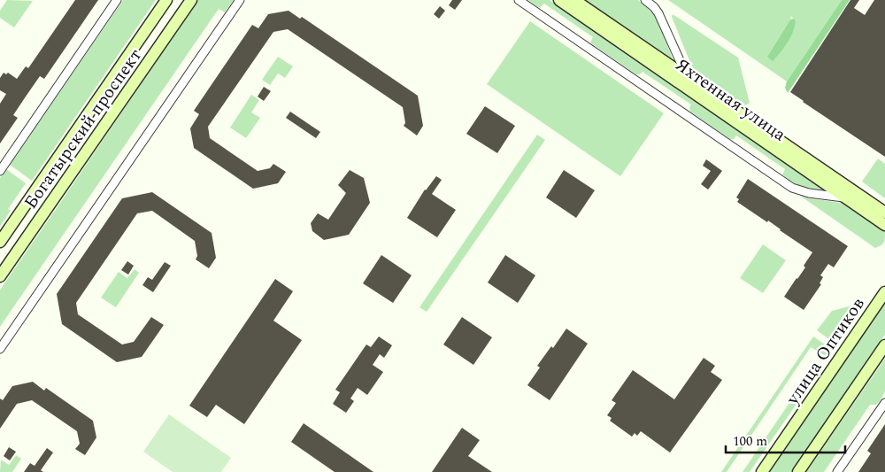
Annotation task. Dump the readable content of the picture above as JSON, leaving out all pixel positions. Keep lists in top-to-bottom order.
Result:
{
  "streets": {
    "street": ["Яхтенная улица", "Богатырский проспект", "улица Оптиков"]
  },
  "scale_bar": "100 m"
}
